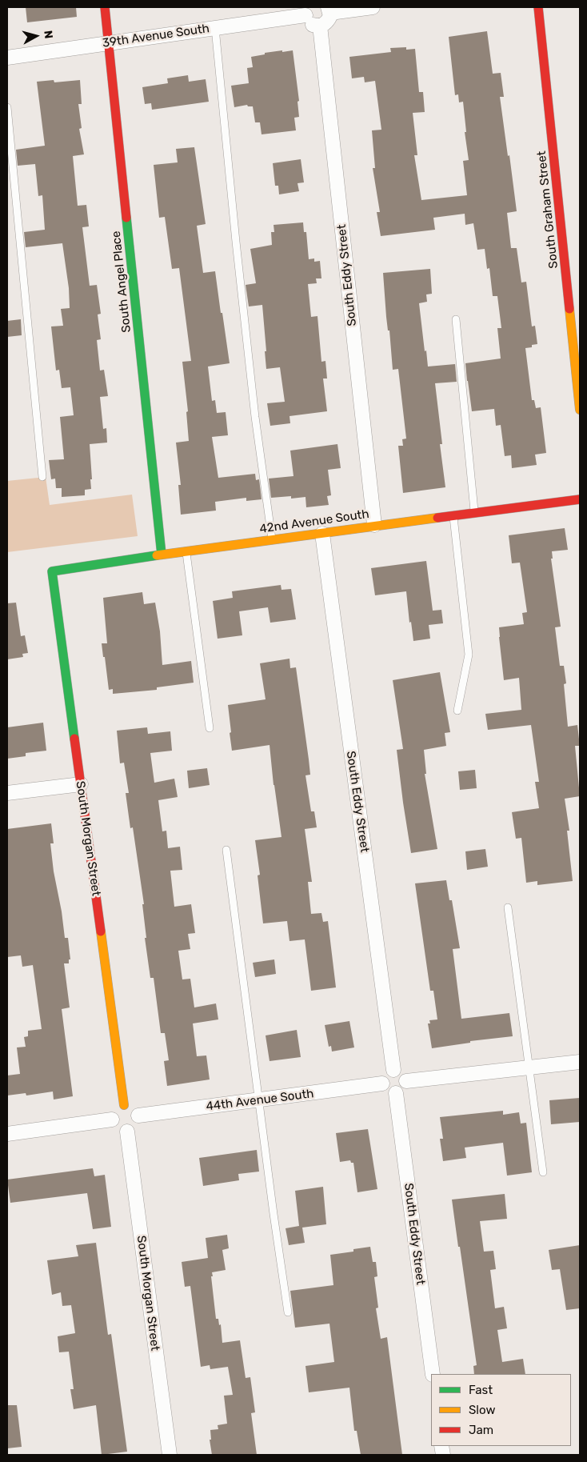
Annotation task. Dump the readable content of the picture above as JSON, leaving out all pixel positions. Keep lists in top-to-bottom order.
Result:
{
  "streets": {
    "street": [
      "39th Avenue South",
      "South Graham Street",
      "South Eddy Street",
      "South Angel Place",
      "42nd Avenue South",
      "South Morgan Street",
      "44th Avenue South"
    ]
  },
  "crossings": [
    ["39th Avenue South", "South Angel Place"],
    ["South Eddy Street", "42nd Avenue South"],
    ["South Eddy Street", "44th Avenue South"],
    ["South Angel Place", "42nd Avenue South"],
    ["42nd Avenue South", "South Morgan Street"],
    ["South Morgan Street", "44th Avenue South"]
  ],
  "legend": ["Fast", "Slow", "Jam"],
  "north": "right"
}
